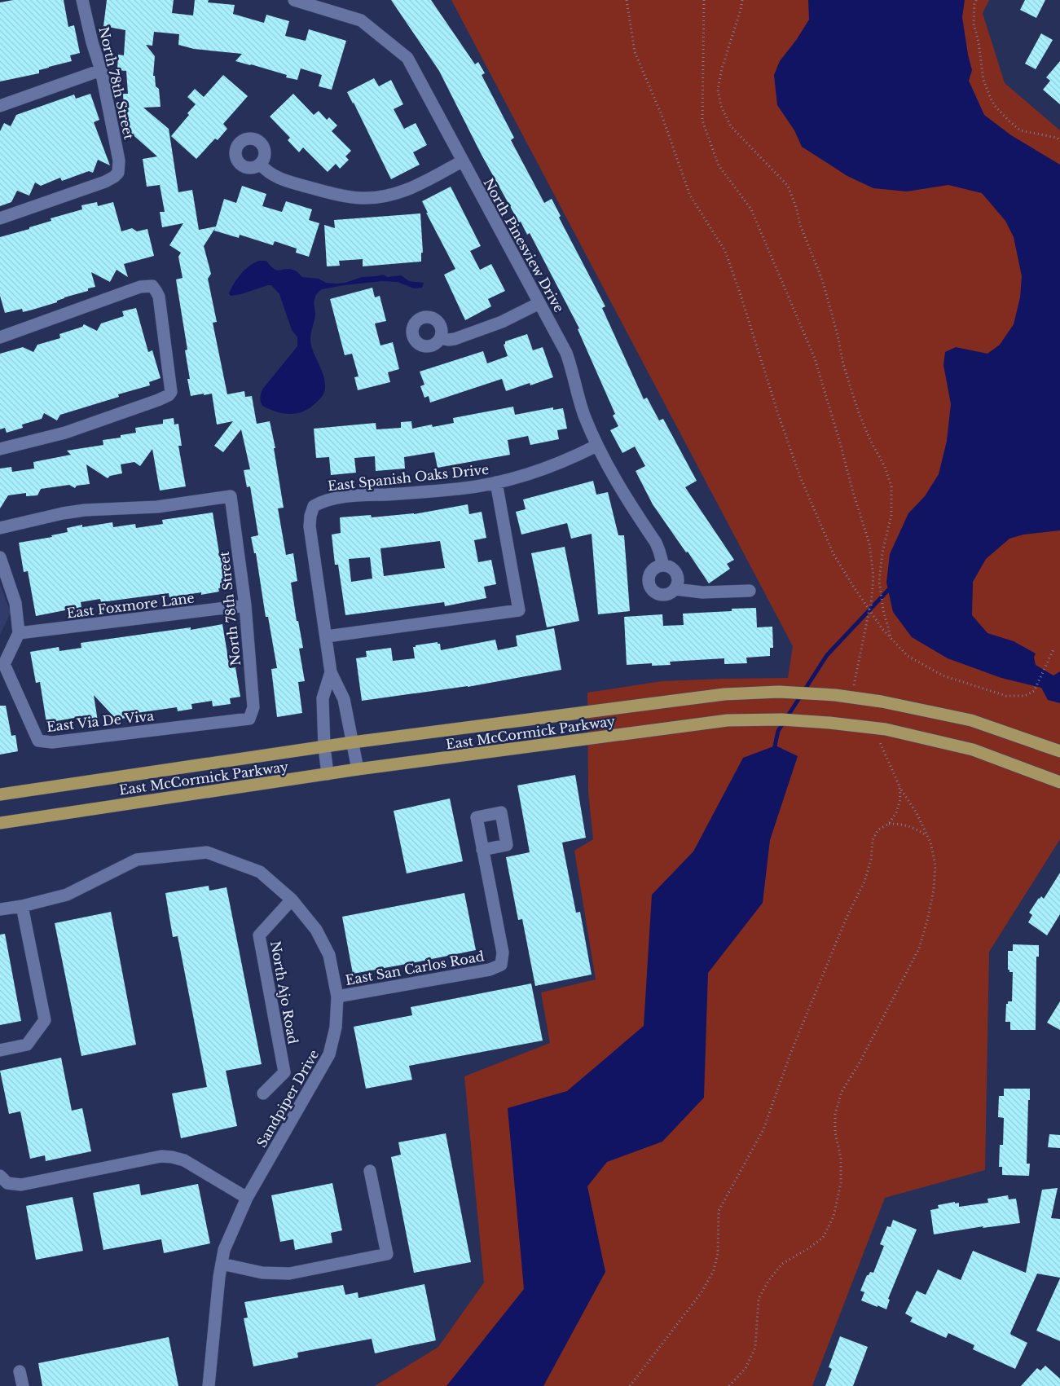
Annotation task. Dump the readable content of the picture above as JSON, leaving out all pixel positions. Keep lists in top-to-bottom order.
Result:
{
  "streets": {
    "main road": ["East McCormick Parkway"],
    "street": [
      "North 78th Street",
      "North Pinesview Drive",
      "East Spanish Oaks Drive",
      "East Foxmore Lane",
      "East Via De Viva",
      "East San Carlos Road",
      "North Ajo Road",
      "Sandpiper Drive"
    ]
  },
  "crossings": [
    ["North 78th Street", "East Foxmore Lane"],
    ["North 78th Street", "East Via De Viva"],
    ["North Pinesview Drive", "East Spanish Oaks Drive"],
    ["East San Carlos Road", "Sandpiper Drive"],
    ["North Ajo Road", "Sandpiper Drive"]
  ]
}
